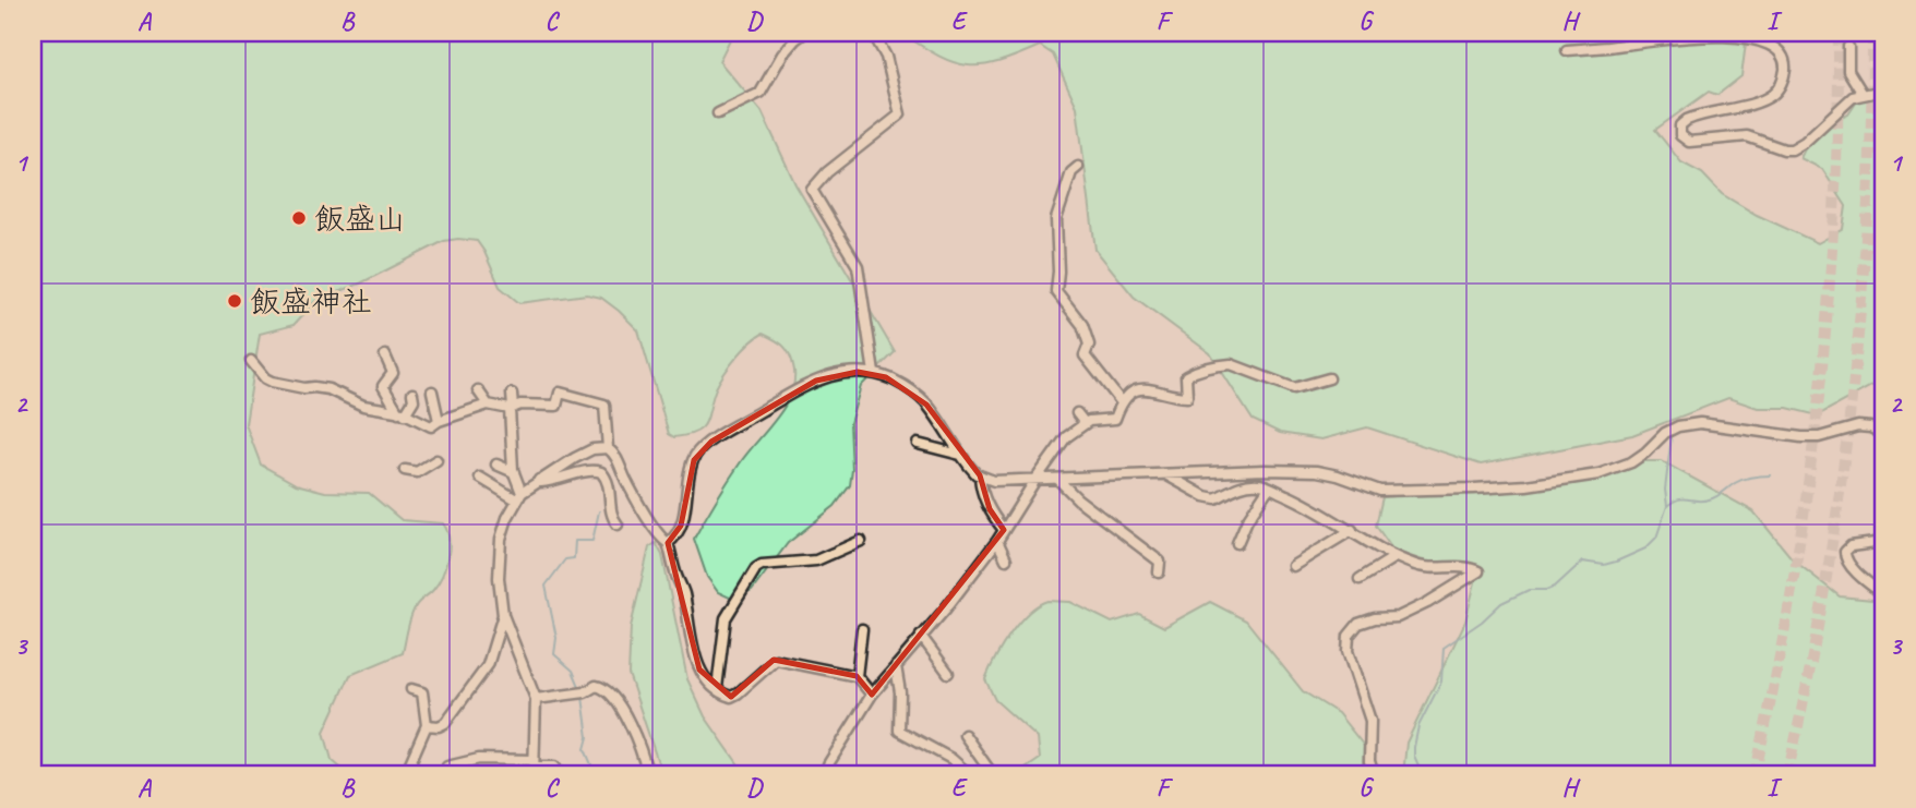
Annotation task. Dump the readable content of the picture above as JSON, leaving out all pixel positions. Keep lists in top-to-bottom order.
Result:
{
  "places": ["飯盛山", "飯盛神社"],
  "grid": {
    "columns": [
      "A",
      "B",
      "C",
      "D",
      "E",
      "F",
      "G",
      "H",
      "I"
    ],
    "rows": ["1", "2", "3"]
  }
}
